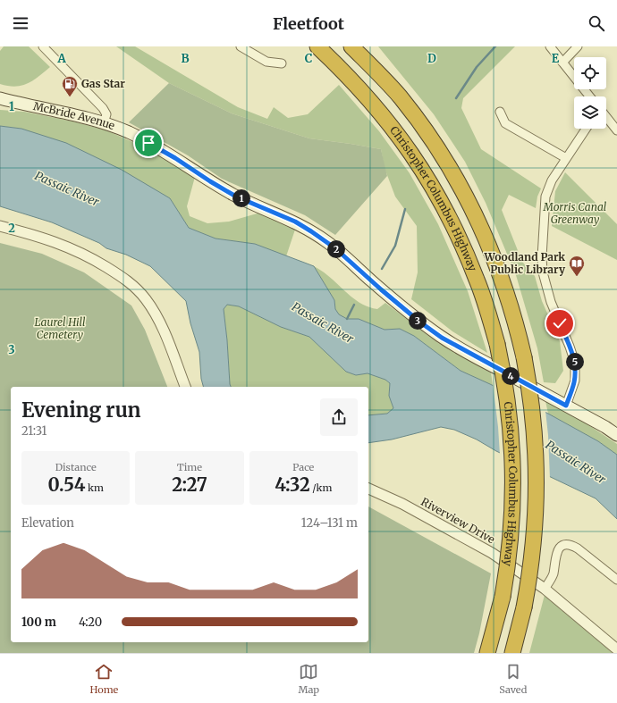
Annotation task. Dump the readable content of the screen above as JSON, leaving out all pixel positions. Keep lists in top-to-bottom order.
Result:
{
  "streets": {
    "highway": ["Christopher Columbus Highway"],
    "main road": ["McBride Avenue"],
    "street": ["Riverview Drive"]
  },
  "water": ["Passaic River"],
  "parks": ["Morris Canal Greenway", "Laurel Hill Cemetery"],
  "places": {
    "fuel station": ["Gas Star"],
    "library": ["Woodland Park Public Library"]
  },
  "page": {
    "header": "Fleetfoot",
    "pins": [
      "1",
      "2",
      "3",
      "5",
      "4"
    ],
    "heading": ["Evening run", "21:31"],
    "stats": [
      ["Distance", "0.54 km"],
      ["Time", "2:27"],
      ["Pace", "4:32 /km"]
    ],
    "chart": ["Elevation", "124–131 m"],
    "list": [
      {
        "name": "100 m",
        "note": "4:20"
      }
    ],
    "tabs": ["Home", "Map", "Saved"]
  },
  "grid": {
    "columns": [
      "A",
      "B",
      "C",
      "D",
      "E"
    ],
    "rows": ["1", "2", "3"]
  }
}
